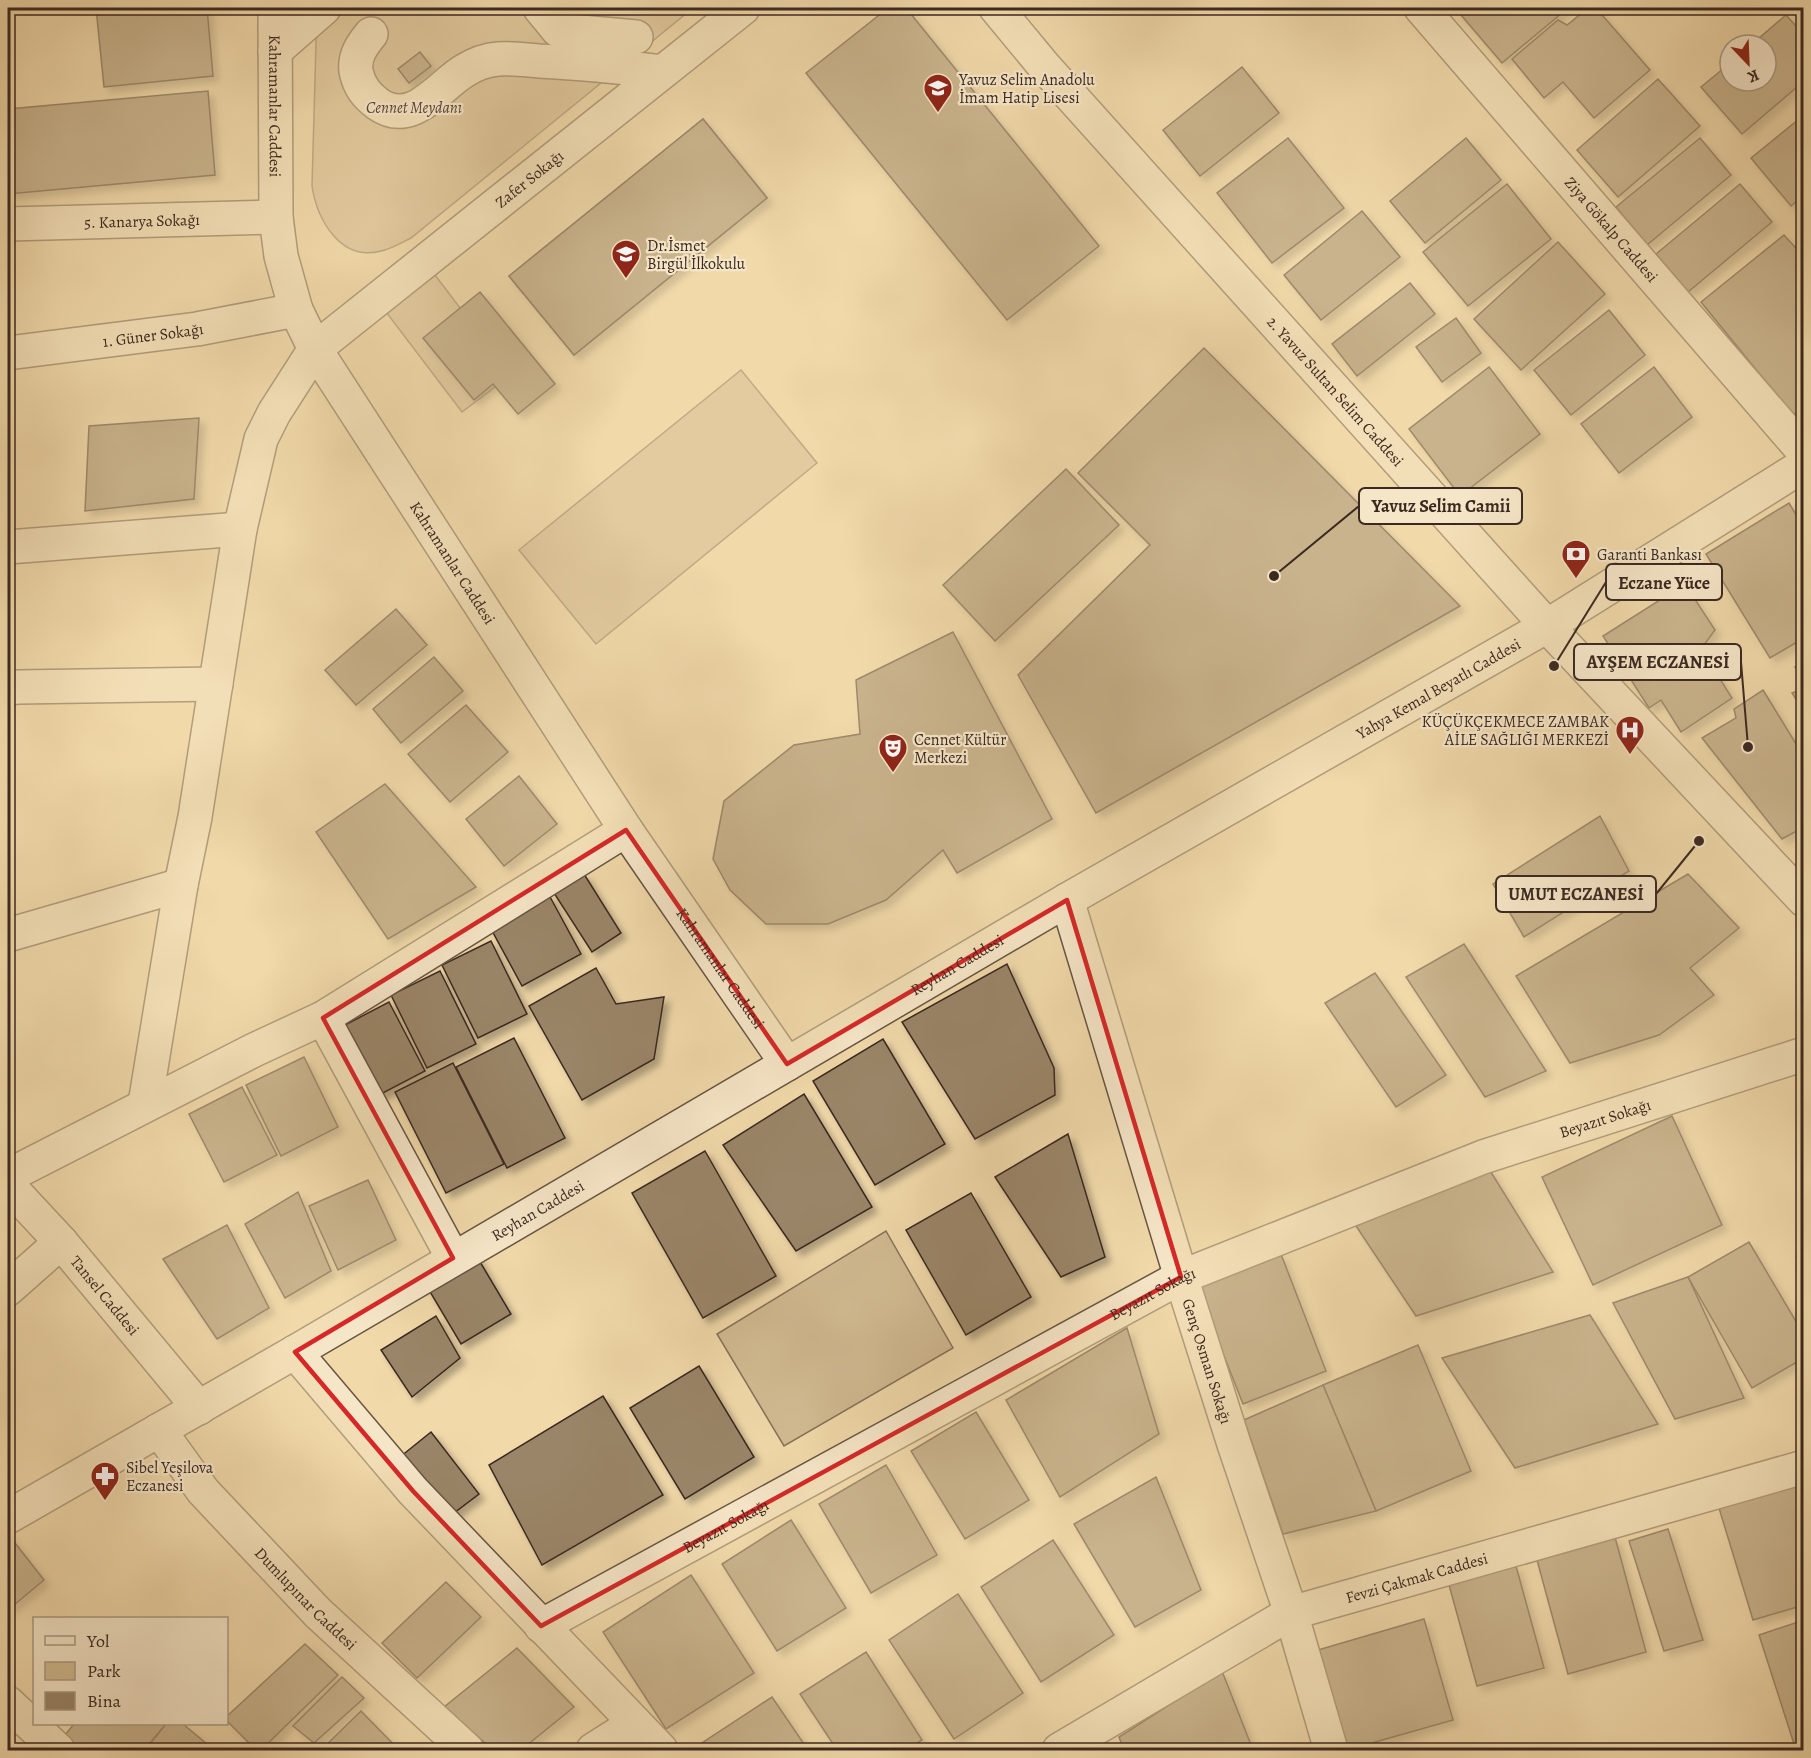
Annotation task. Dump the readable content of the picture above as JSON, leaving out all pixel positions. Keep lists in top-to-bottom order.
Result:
{
  "streets": {
    "street": [
      "Kahramanlar Caddesi",
      "Zafer Sokağı",
      "5. Kanarya Sokağı",
      "Ziya Gökalp Caddesi",
      "1. Güner Sokağı",
      "2. Yavuz Sultan Selim Caddesi",
      "Yahya Kemal Beyatlı Caddesi",
      "Reyhan Caddesi",
      "Beyazıt Sokağı",
      "Tansel Caddesi",
      "Genç Osman Sokağı",
      "Fevzi Çakmak Caddesi",
      "Dumlupınar Caddesi"
    ]
  },
  "crossings": [
    ["Kahramanlar Caddesi", "Zafer Sokağı"],
    ["Kahramanlar Caddesi", "5. Kanarya Sokağı"],
    ["Kahramanlar Caddesi", "1. Güner Sokağı"],
    ["Kahramanlar Caddesi", "Reyhan Caddesi"],
    ["2. Yavuz Sultan Selim Caddesi", "Yahya Kemal Beyatlı Caddesi"],
    ["Yahya Kemal Beyatlı Caddesi", "Reyhan Caddesi"],
    ["Yahya Kemal Beyatlı Caddesi", "Genç Osman Sokağı"],
    ["Reyhan Caddesi", "Tansel Caddesi"],
    ["Reyhan Caddesi", "Genç Osman Sokağı"],
    ["Reyhan Caddesi", "Dumlupınar Caddesi"],
    ["Beyazıt Sokağı", "Genç Osman Sokağı"],
    ["Genç Osman Sokağı", "Fevzi Çakmak Caddesi"]
  ],
  "parks": ["Cennet Meydanı"],
  "places": {
    "school or university": ["Yavuz Selim Anadolu İmam Hatip Lisesi", "Dr.İsmet Birgül İlkokulu"],
    "other": [
      "Yavuz Selim Camii",
      "Eczane Yüce",
      "AYŞEM ECZANESİ",
      "UMUT ECZANESİ"
    ],
    "bank": ["Garanti Bankası"],
    "hospital": ["KÜÇÜKÇEKMECE ZAMBAK AİLE SAĞLIĞI MERKEZİ"],
    "theatre": ["Cennet Kültür Merkezi"],
    "pharmacy": ["Sibel Yeşilova Eczanesi"]
  },
  "legend": ["Yol", "Park", "Bina"],
  "north": "bottom right"
}
